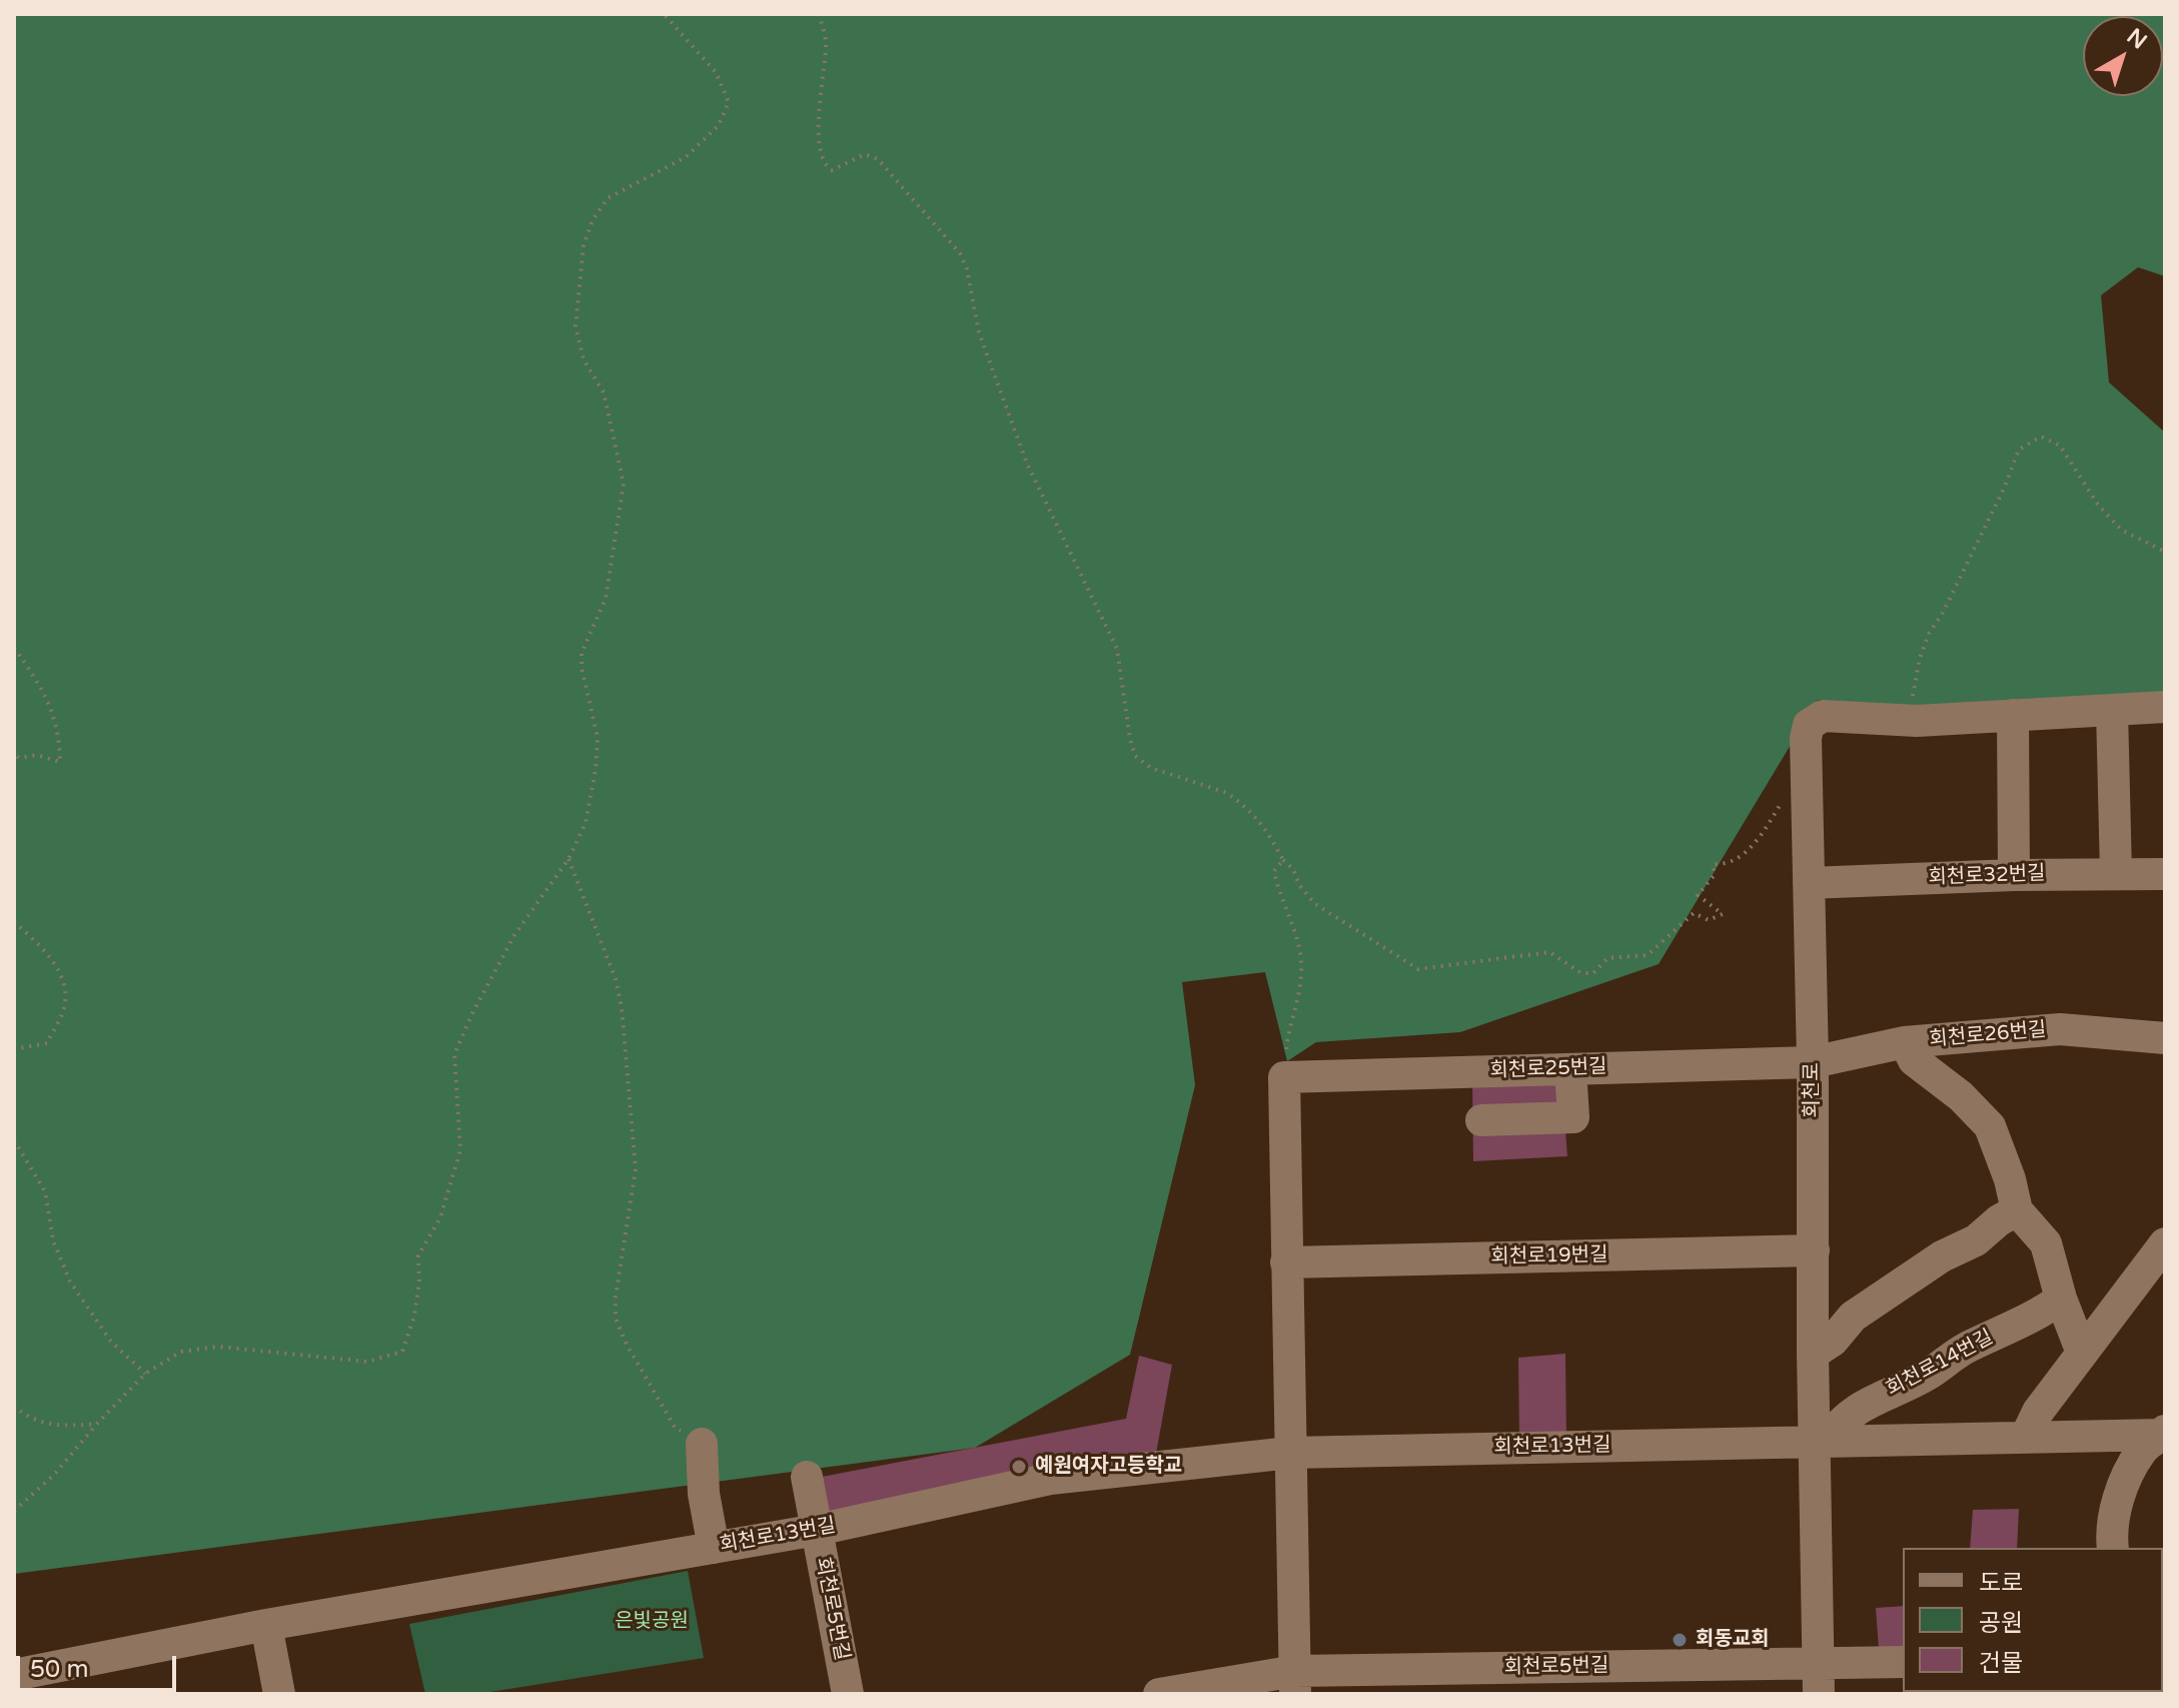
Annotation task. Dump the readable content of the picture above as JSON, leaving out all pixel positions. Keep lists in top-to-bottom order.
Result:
{
  "streets": {
    "street": [
      "회천로32번길",
      "회천로26번길",
      "회천로25번길",
      "회천로",
      "회천로19번길",
      "회천로14번길",
      "회천로13번길",
      "회천로5번길"
    ]
  },
  "crossings": [
    ["회천로32번길", "회천로"],
    ["회천로26번길", "회천로25번길"],
    ["회천로26번길", "회천로"],
    ["회천로25번길", "회천로"],
    ["회천로", "회천로19번길"],
    ["회천로", "회천로14번길"],
    ["회천로", "회천로13번길"],
    ["회천로", "회천로5번길"],
    ["회천로14번길", "회천로13번길"],
    ["회천로13번길", "회천로5번길"]
  ],
  "parks": ["은빛공원"],
  "places": ["예원여자고등학교", "회동교회"],
  "legend": ["도로", "공원", "건물"],
  "scale_bar": "50 m",
  "north": "top right"
}
